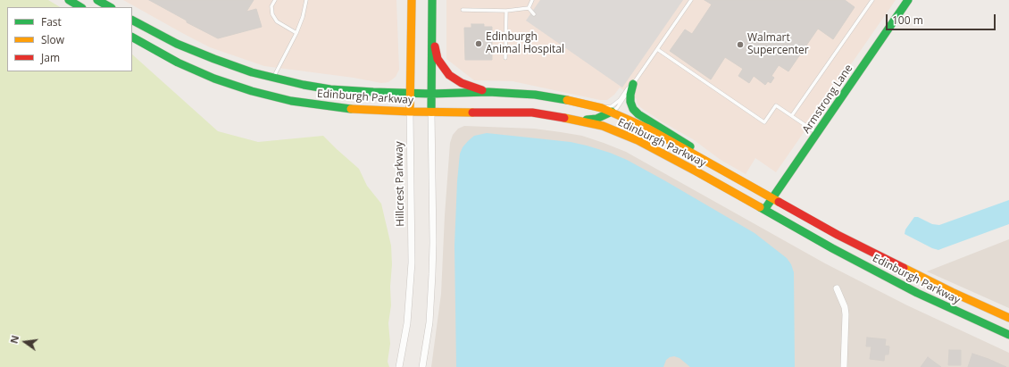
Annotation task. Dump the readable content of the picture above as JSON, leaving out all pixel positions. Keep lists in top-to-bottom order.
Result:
{
  "streets": {
    "main road": ["Edinburgh Parkway", "Armstrong Lane", "Hillcrest Parkway"]
  },
  "crossings": [
    ["Edinburgh Parkway", "Armstrong Lane"],
    ["Edinburgh Parkway", "Hillcrest Parkway"]
  ],
  "places": ["Edinburgh Animal Hospital", "Walmart Supercenter"],
  "legend": ["Fast", "Slow", "Jam"],
  "scale_bar": "100 m",
  "north": "left"
}
